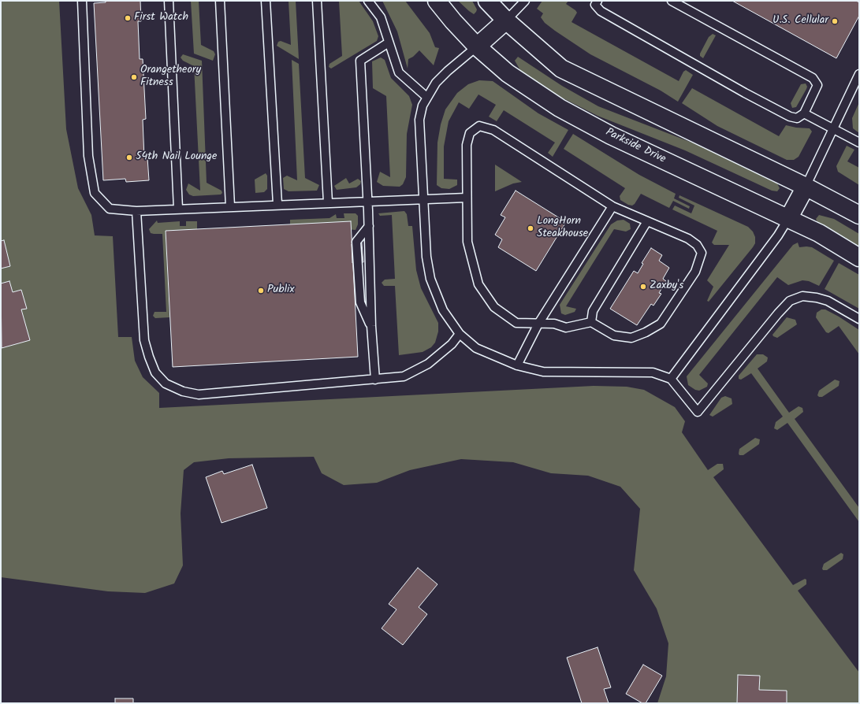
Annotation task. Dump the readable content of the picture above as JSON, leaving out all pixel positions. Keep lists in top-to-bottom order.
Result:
{
  "streets": {
    "street": ["Parkside Drive"]
  },
  "places": [
    "First Watch",
    "U.S. Cellular",
    "Orangetheory Fitness",
    "54th Nail Lounge",
    "LongHorn Steakhouse",
    "Zaxby's",
    "Publix"
  ]
}
